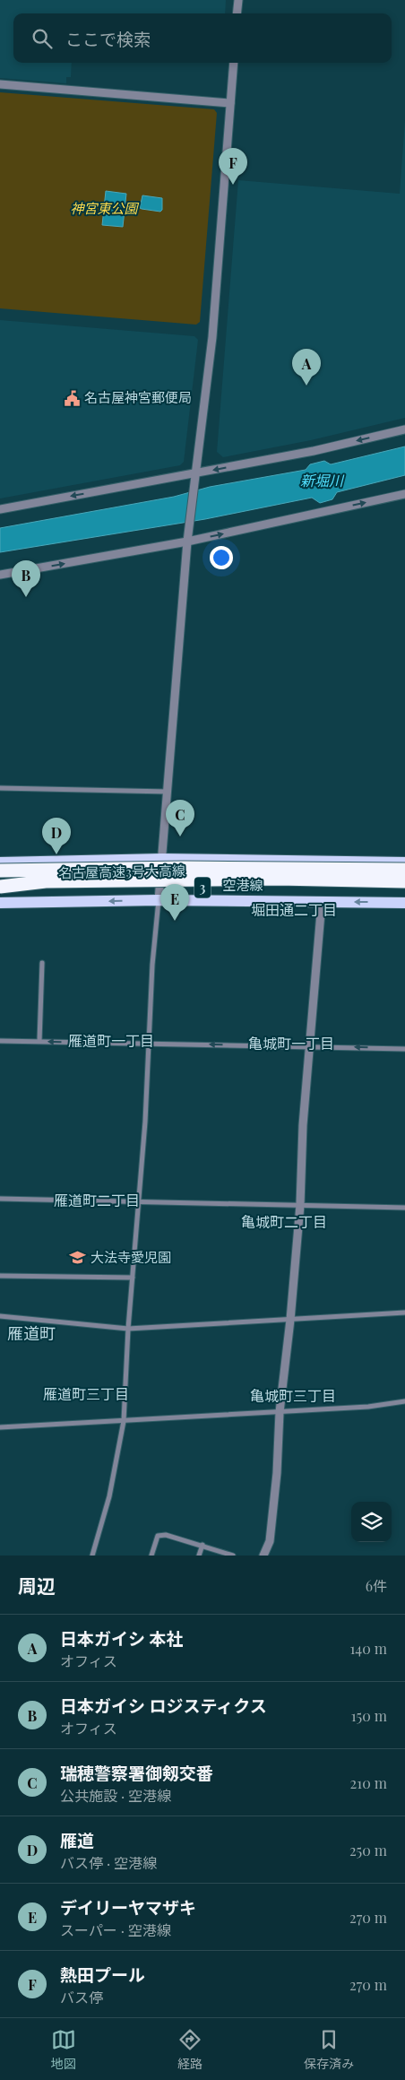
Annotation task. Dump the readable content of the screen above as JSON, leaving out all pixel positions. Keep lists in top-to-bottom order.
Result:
{
  "streets": {
    "highway": ["名古屋高速3号大高線", "3"],
    "main road": ["空港線"]
  },
  "districts": [
    "堀田通二丁目",
    "雁道町一丁目",
    "亀城町一丁目",
    "雁道町二丁目",
    "亀城町二丁目",
    "雁道町",
    "雁道町三丁目",
    "亀城町三丁目"
  ],
  "water": ["新堀川"],
  "parks": ["神宮東公園"],
  "places": {
    "public building": ["名古屋神宮郵便局"],
    "school or university": ["大法寺愛児園"]
  },
  "page": {
    "search": "ここで検索",
    "pins": [
      "F",
      "A",
      "B",
      "C",
      "D",
      "E"
    ],
    "heading": ["周辺", "6件"],
    "list": [
      {
        "mark": "A",
        "name": "日本ガイシ 本社",
        "note": "オフィス",
        "value": "140 m"
      },
      {
        "mark": "B",
        "name": "日本ガイシ ロジスティクス",
        "note": "オフィス",
        "value": "150 m"
      },
      {
        "mark": "C",
        "name": "瑞穂警察署御剱交番",
        "note": "公共施設 · 空港線",
        "value": "210 m"
      },
      {
        "mark": "D",
        "name": "雁道",
        "note": "バス停 · 空港線",
        "value": "250 m"
      },
      {
        "mark": "E",
        "name": "デイリーヤマザキ",
        "note": "スーパー · 空港線",
        "value": "270 m"
      },
      {
        "mark": "F",
        "name": "熱田プール",
        "note": "バス停",
        "value": "270 m"
      }
    ],
    "nav": ["地図", "経路", "保存済み"]
  }
}
